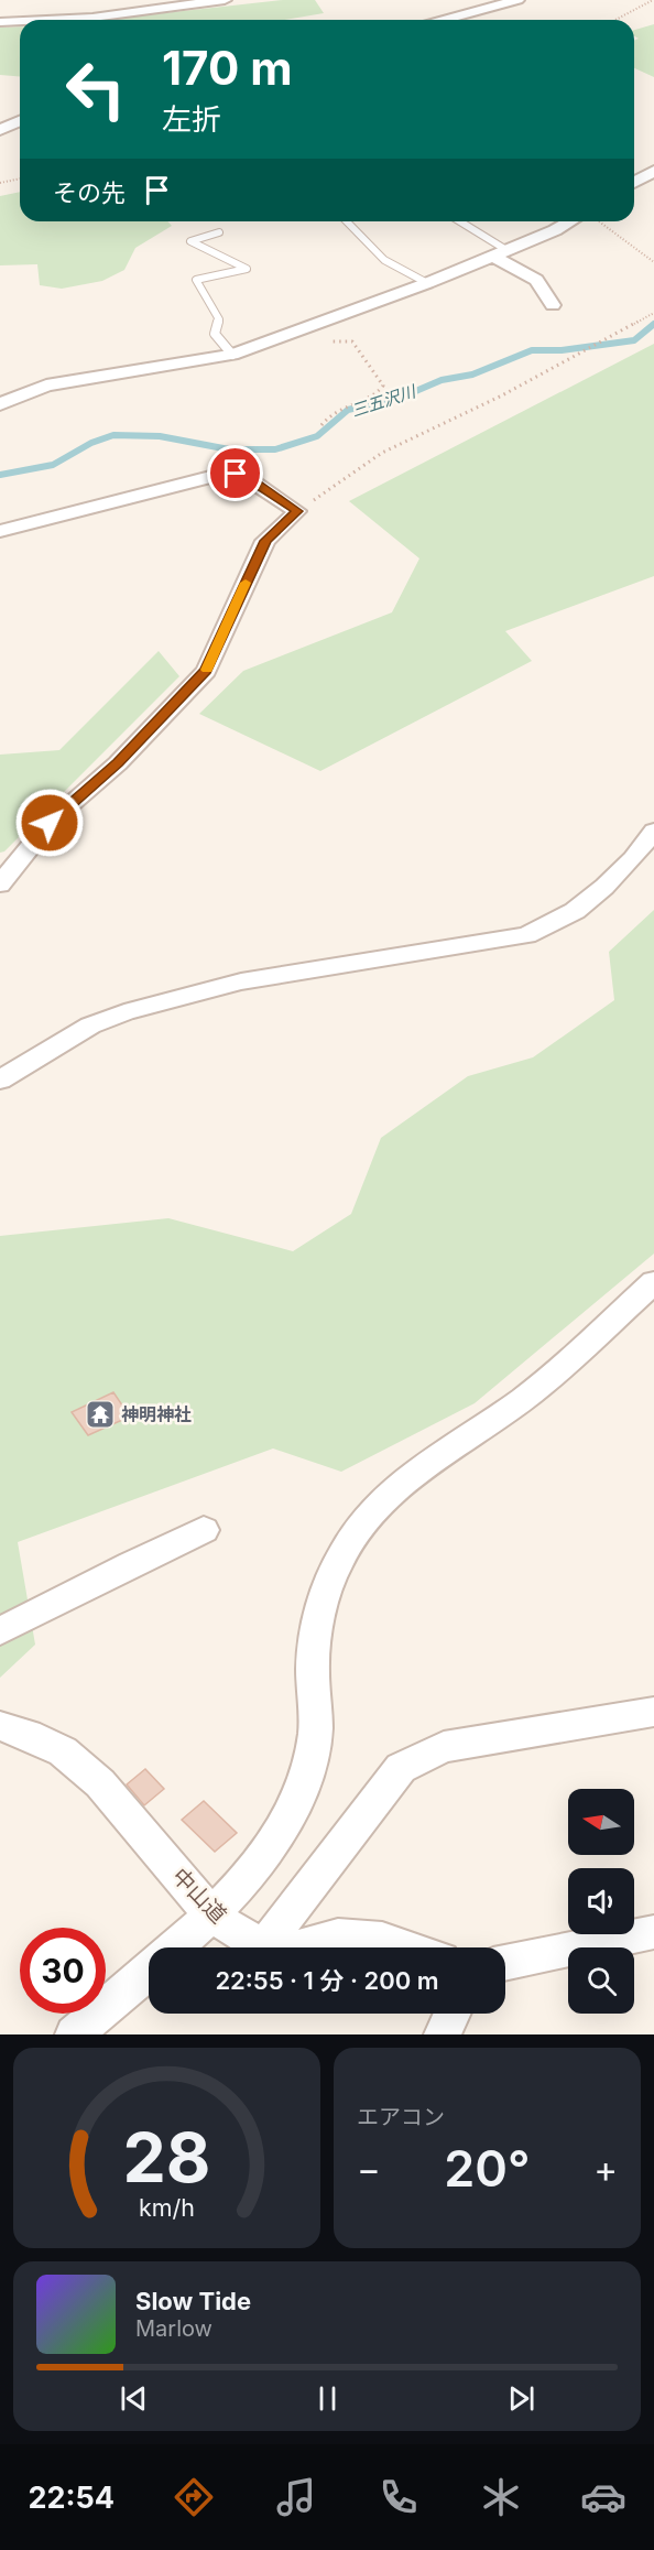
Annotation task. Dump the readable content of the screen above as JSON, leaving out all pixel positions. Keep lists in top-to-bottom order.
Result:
{
  "streets": {
    "street": ["中山道"]
  },
  "water": ["三五沢川"],
  "places": {
    "temple": ["神明神社"]
  },
  "north": "left",
  "page": {
    "turn": ["170 m", "左折"],
    "then": "その先",
    "limit": "30",
    "trip": "22:55 · 1 分 · 200 m",
    "tile": "エアコン",
    "heat": ["−", "20°", "+"],
    "song": ["Slow Tide", "Marlow"],
    "tabs": "22:54",
    "gauge": ["28", "km/h"]
  }
}
